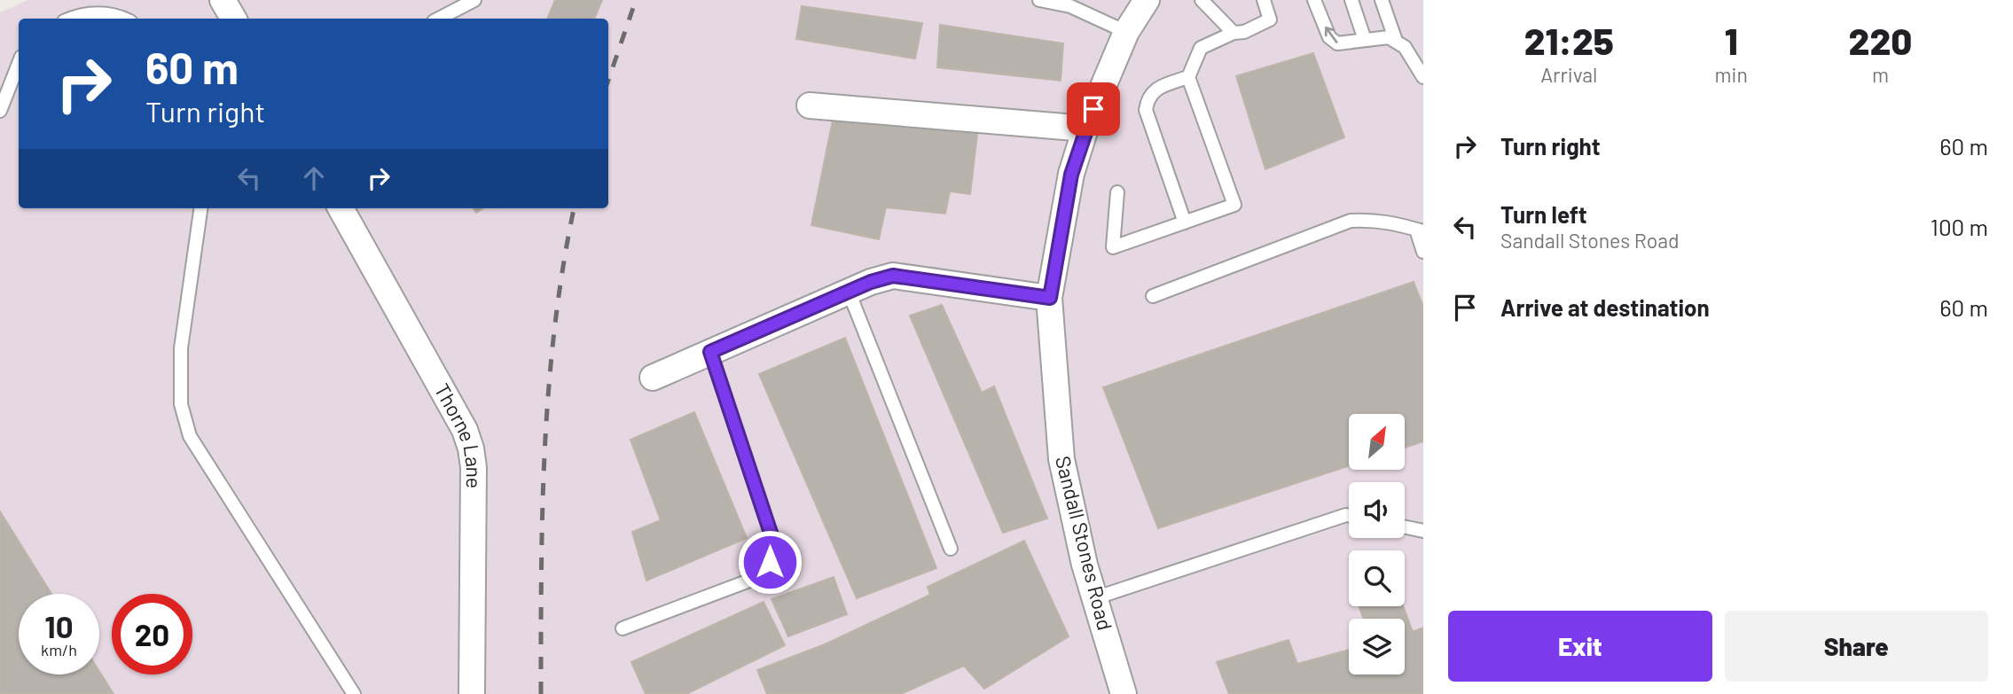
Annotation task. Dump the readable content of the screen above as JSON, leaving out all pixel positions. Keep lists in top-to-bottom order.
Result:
{
  "streets": {
    "street": ["Thorne Lane", "Sandall Stones Road"]
  },
  "north": "top right",
  "page": {
    "eta": [
      "21:25",
      "Arrival",
      "1",
      "min",
      "220",
      "m"
    ],
    "turn": ["60 m", "Turn right"],
    "list": [
      {
        "name": "Turn right",
        "value": "60 m"
      },
      {
        "name": "Turn left",
        "note": "Sandall Stones Road",
        "value": "100 m"
      },
      {
        "name": "Arrive at destination",
        "value": "60 m"
      }
    ],
    "speed": "10 km/h",
    "limit": "20",
    "buttons": ["Exit", "Share"]
  }
}
